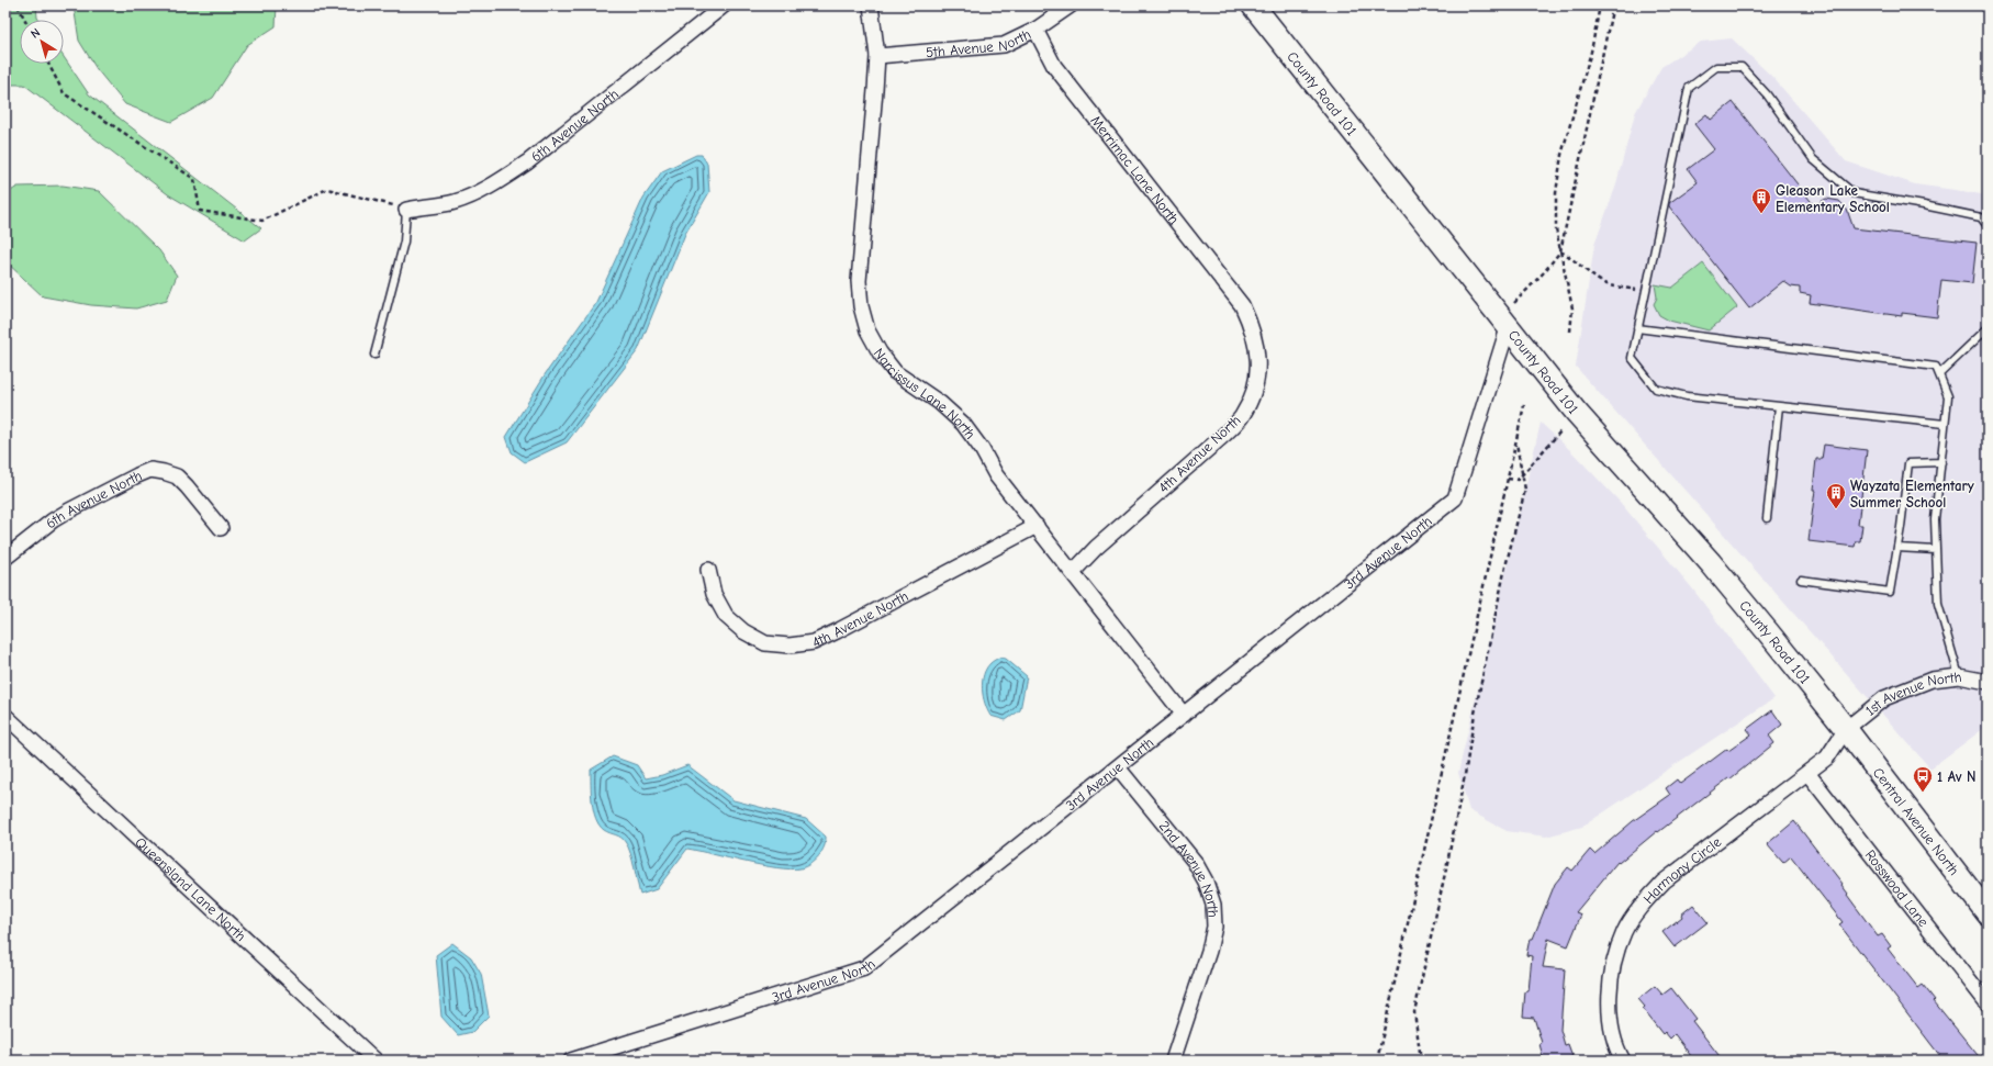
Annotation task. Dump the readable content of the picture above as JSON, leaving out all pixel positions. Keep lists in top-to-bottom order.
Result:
{
  "streets": {
    "main road": ["County Road 101", "Central Avenue North"],
    "street": [
      "5th Avenue North",
      "6th Avenue North",
      "Merrimac Lane North",
      "Narcissus Lane North",
      "4th Avenue North",
      "3rd Avenue North",
      "1st Avenue North",
      "2nd Avenue North",
      "Harmony Circle",
      "Queensland Lane North",
      "Rosswood Lane"
    ]
  },
  "crossings": [
    ["5th Avenue North", "Merrimac Lane North"],
    ["5th Avenue North", "Narcissus Lane North"],
    ["County Road 101", "3rd Avenue North"],
    ["County Road 101", "1st Avenue North"],
    ["County Road 101", "Central Avenue North"],
    ["County Road 101", "Harmony Circle"],
    ["Merrimac Lane North", "4th Avenue North"],
    ["Narcissus Lane North", "4th Avenue North"],
    ["Narcissus Lane North", "3rd Avenue North"],
    ["3rd Avenue North", "2nd Avenue North"],
    ["1st Avenue North", "Central Avenue North"],
    ["1st Avenue North", "Harmony Circle"],
    ["Central Avenue North", "Harmony Circle"],
    ["Harmony Circle", "Rosswood Lane"]
  ],
  "places": {
    "building": ["Gleason Lake Elementary School", "Wayzata Elementary Summer School"],
    "bus stop": ["1 Av N"]
  },
  "north": "top left"
}
